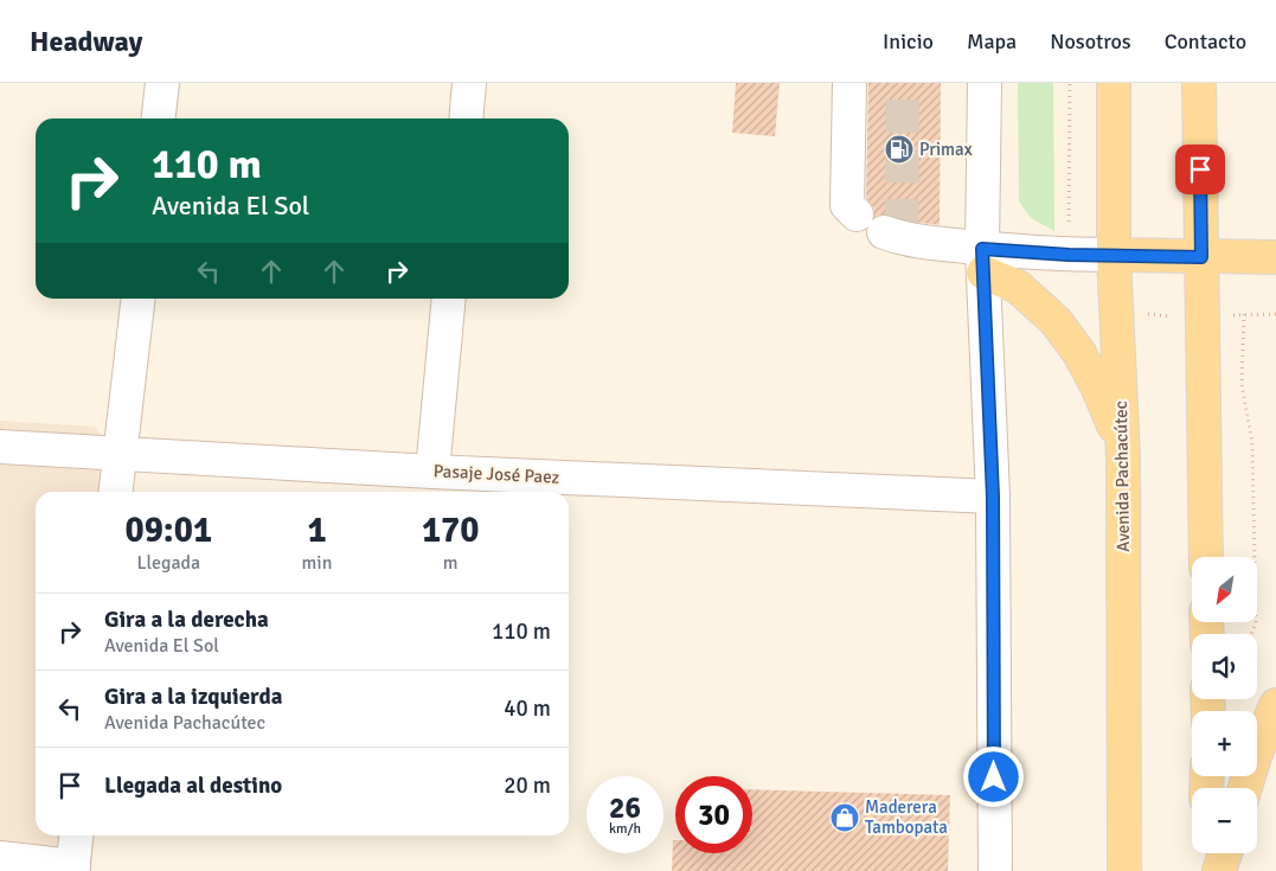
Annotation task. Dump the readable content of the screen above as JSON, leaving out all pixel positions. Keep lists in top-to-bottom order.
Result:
{
  "streets": {
    "main road": ["Avenida Pachacútec"],
    "street": ["Pasaje José Paez"]
  },
  "places": {
    "fuel station": ["Primax"],
    "shop": ["Maderera Tambopata"]
  },
  "north": "bottom left",
  "page": {
    "header": "Headway",
    "nav": [
      "Inicio",
      "Mapa",
      "Nosotros",
      "Contacto"
    ],
    "turn": ["110 m", "Avenida El Sol"],
    "eta": [
      "09:01",
      "Llegada",
      "1",
      "min",
      "170",
      "m"
    ],
    "map_buttons": ["+", "−"],
    "list": [
      {
        "name": "Gira a la derecha",
        "note": "Avenida El Sol",
        "value": "110 m"
      },
      {
        "name": "Gira a la izquierda",
        "note": "Avenida Pachacútec",
        "value": "40 m"
      },
      {
        "name": "Llegada al destino",
        "value": "20 m"
      }
    ],
    "speed": "26 km/h",
    "limit": "30"
  }
}
